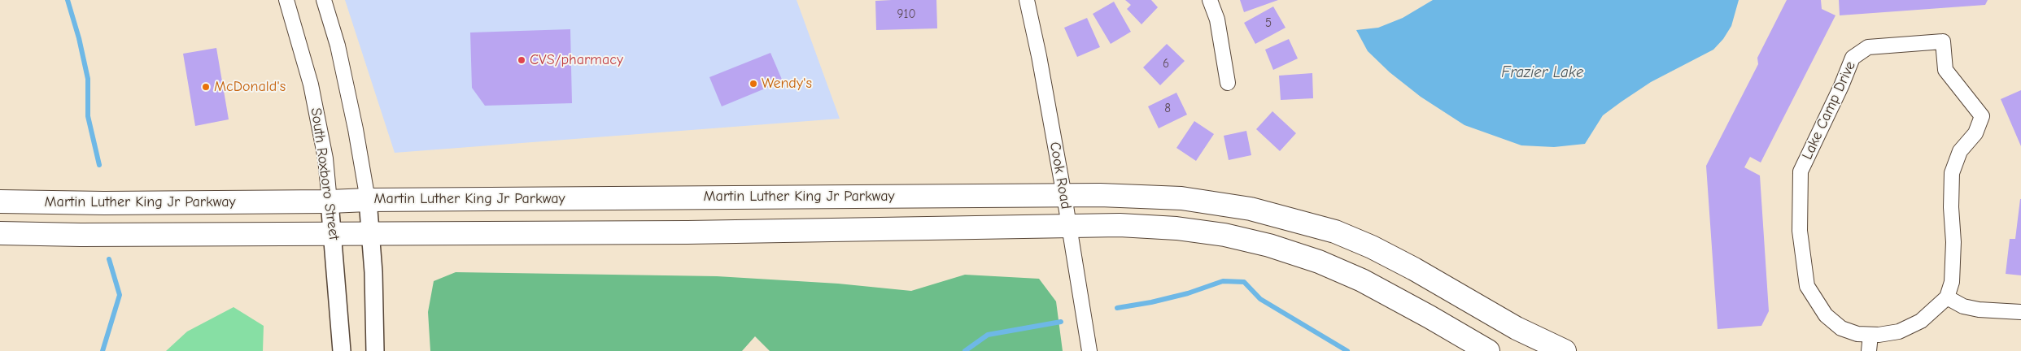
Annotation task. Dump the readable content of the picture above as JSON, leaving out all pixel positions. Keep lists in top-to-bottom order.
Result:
{
  "streets": {
    "main road": ["Martin Luther King Jr Parkway"],
    "street": ["Lake Camp Drive", "South Roxboro Street", "Cook Road"]
  },
  "crossings": [
    ["South Roxboro Street", "Martin Luther King Jr Parkway"],
    ["Cook Road", "Martin Luther King Jr Parkway"]
  ],
  "water": ["Frazier Lake"],
  "places": ["CVS/pharmacy", "Wendy's", "McDonald's"],
  "house_numbers": [
    "910",
    "5",
    "6",
    "8"
  ]
}
